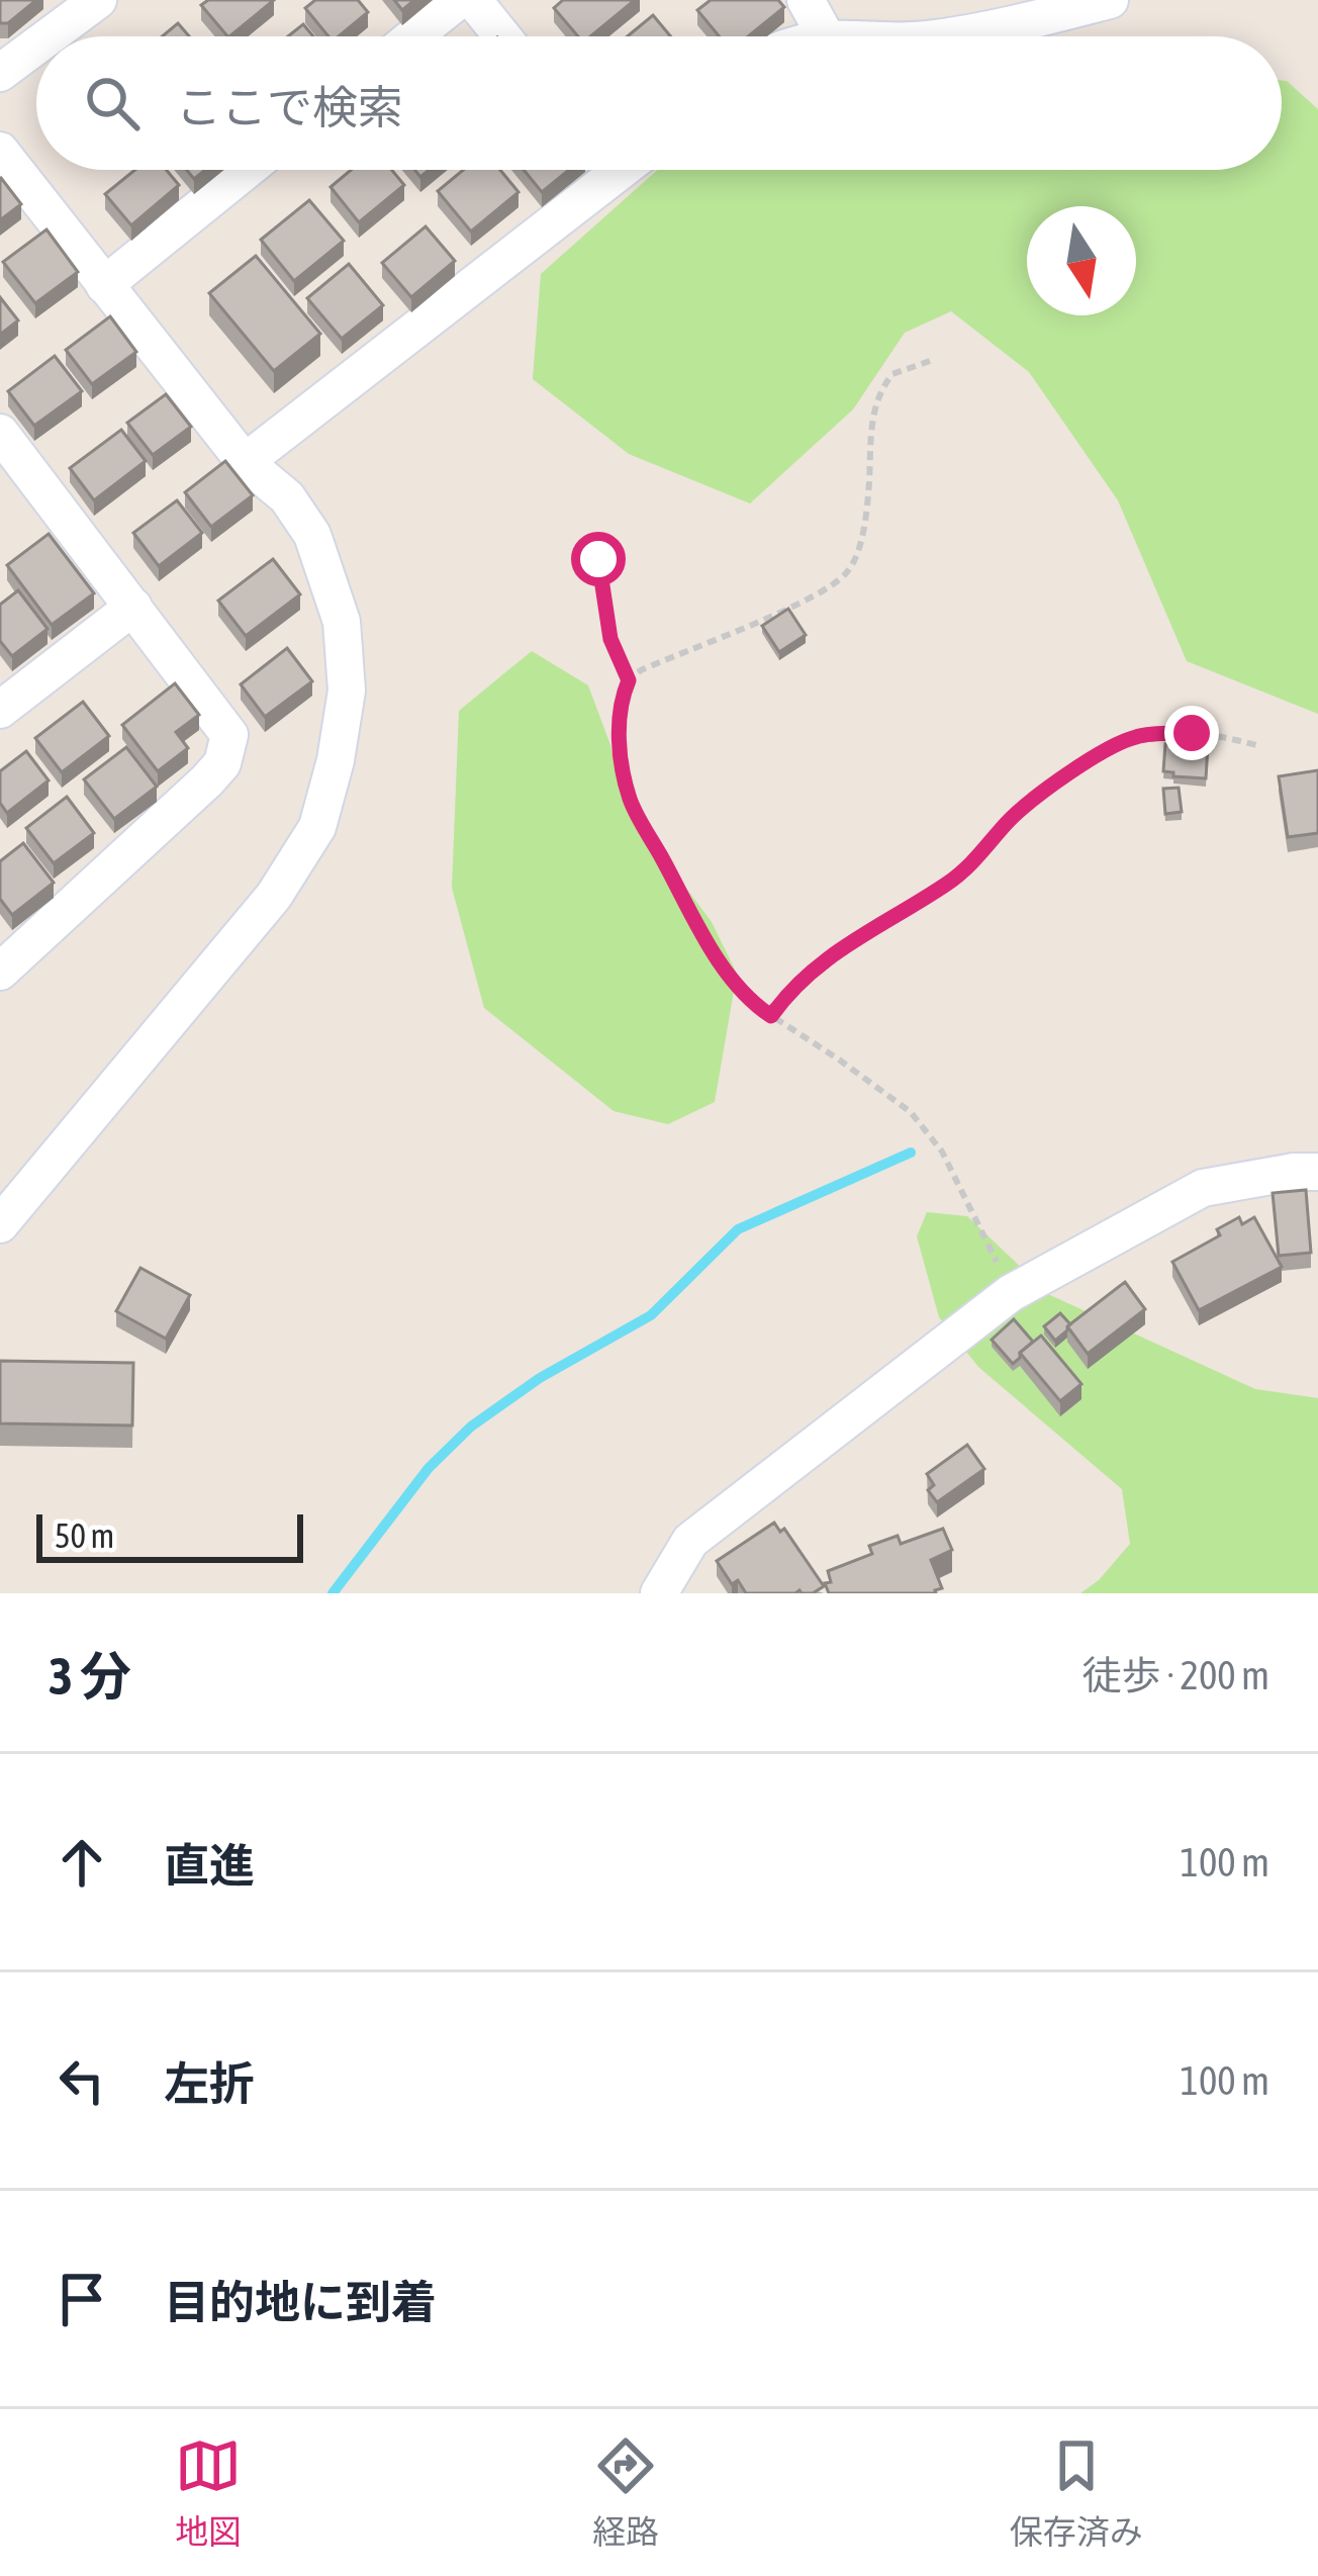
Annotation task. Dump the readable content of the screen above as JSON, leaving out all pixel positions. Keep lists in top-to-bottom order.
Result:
{
  "scale_bar": "50 m",
  "north": "bottom",
  "page": {
    "search": "ここで検索",
    "scale": "50 m",
    "heading": ["3 分", "徒歩 · 200 m"],
    "list": [
      ["直進", "100 m"],
      ["左折", "100 m"],
      "目的地に到着"
    ],
    "nav": ["地図", "経路", "保存済み"]
  }
}
